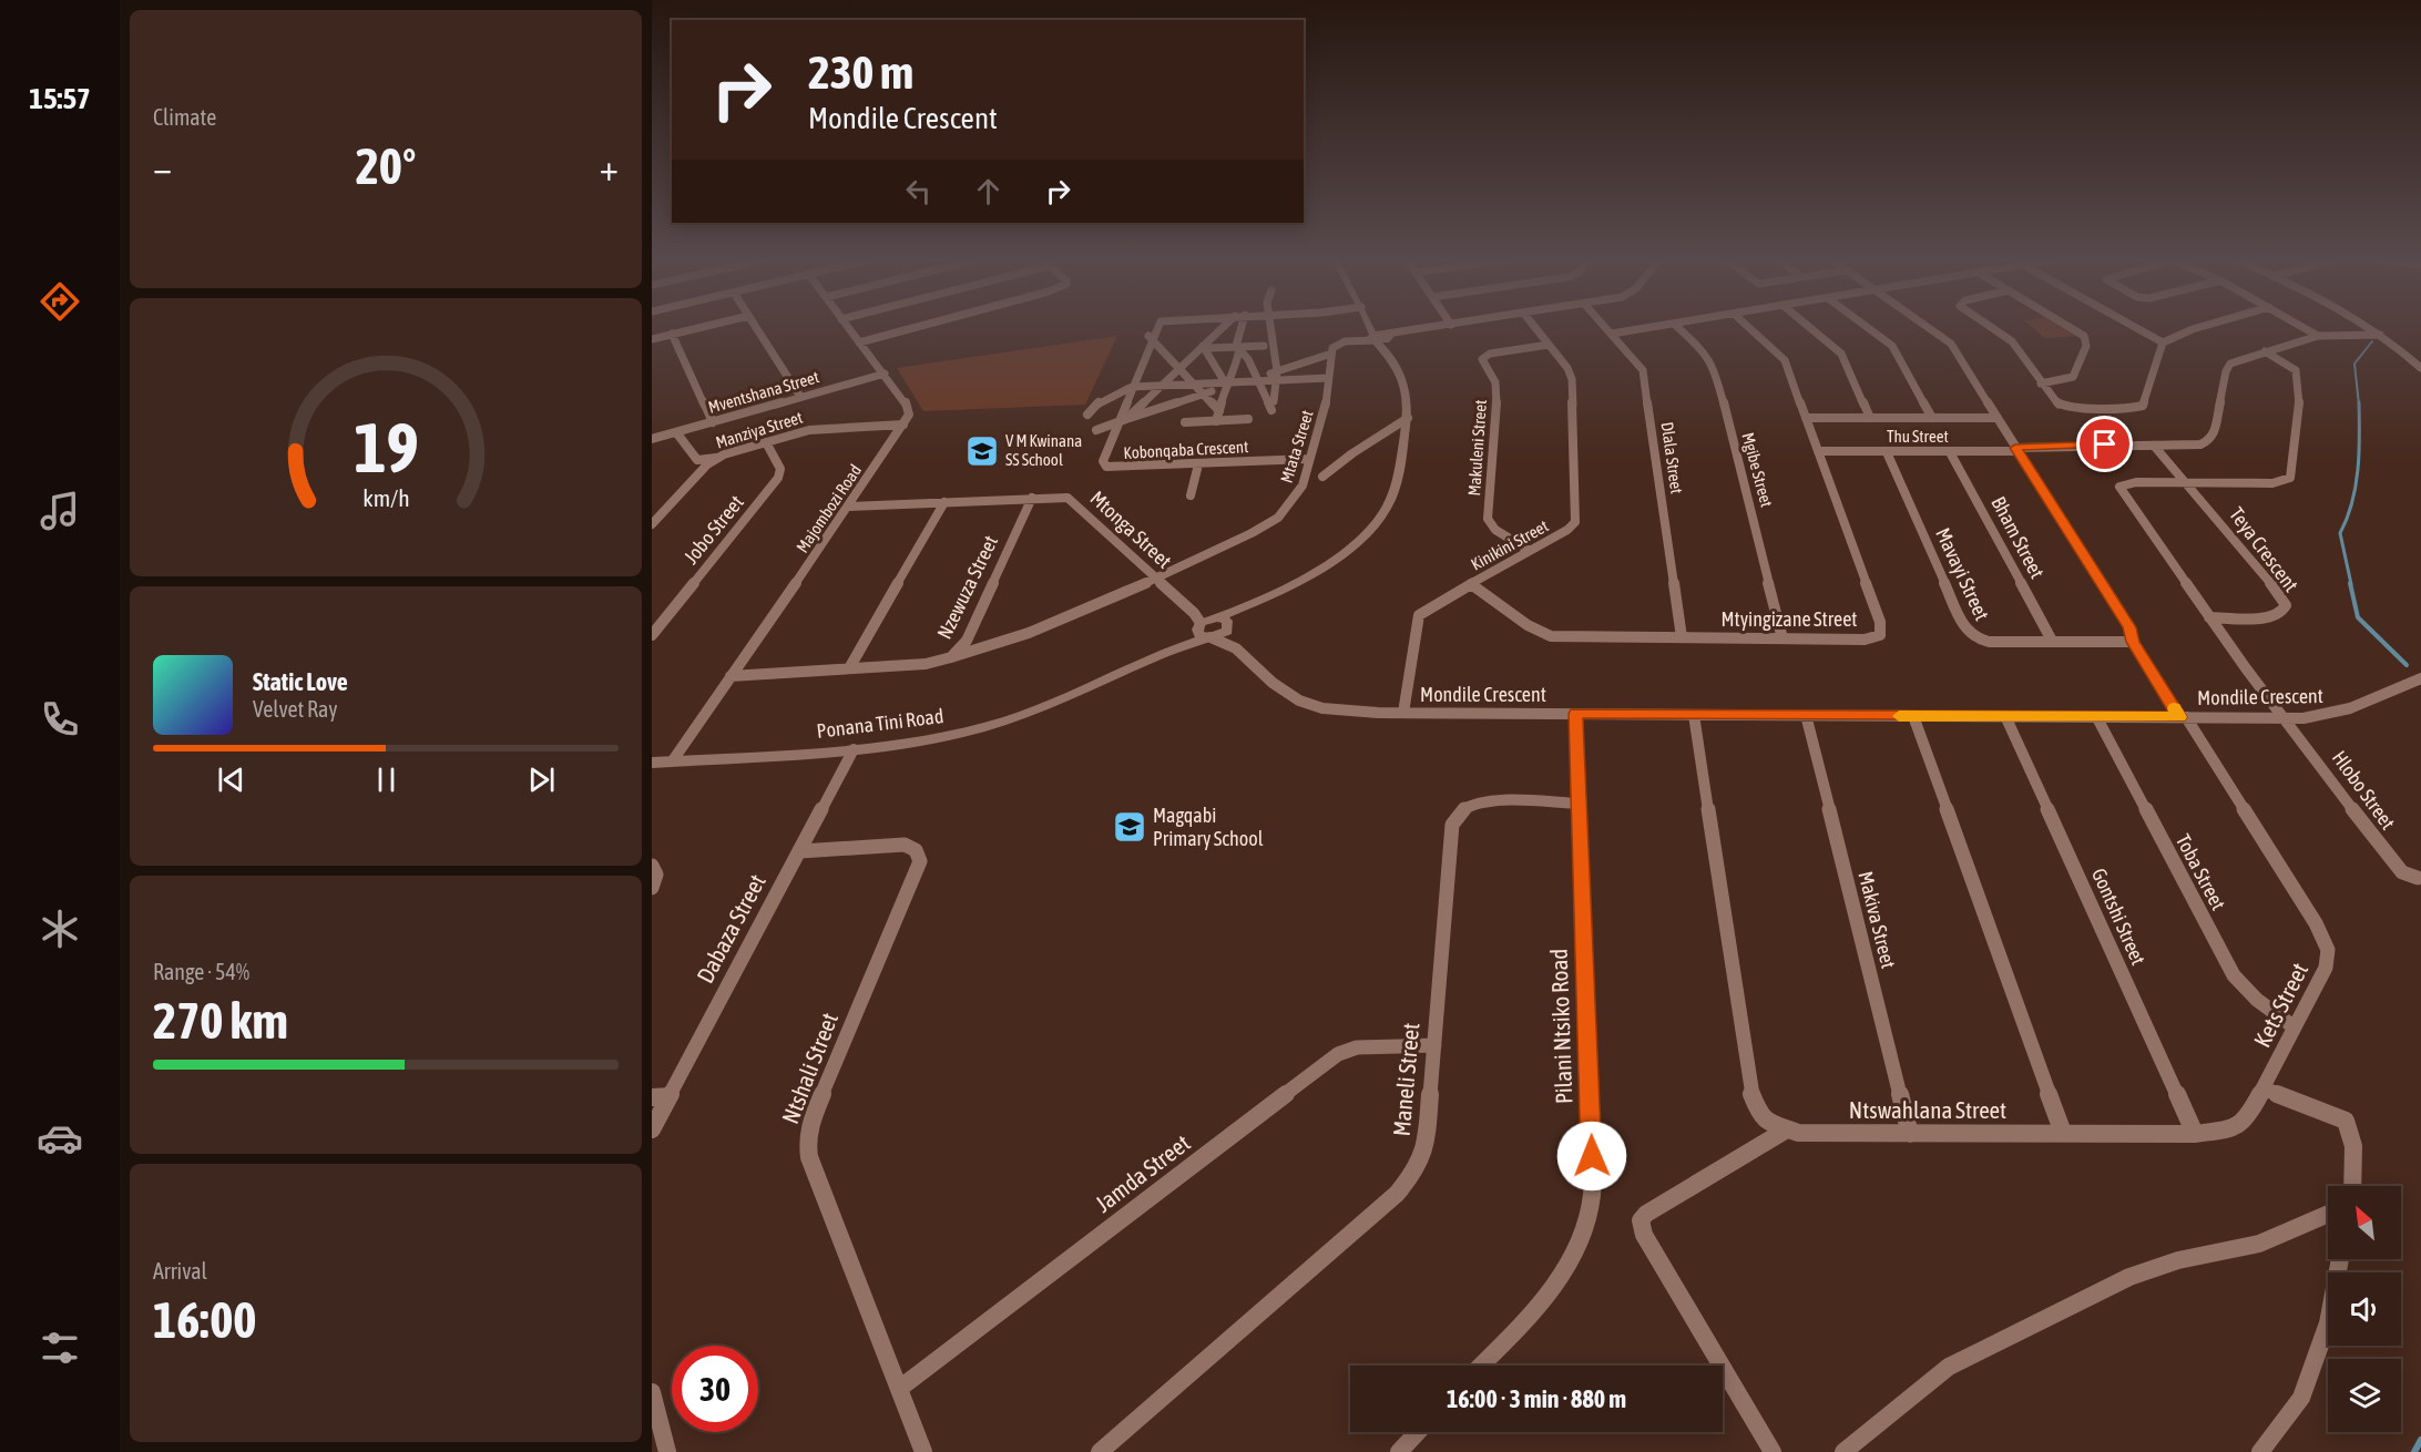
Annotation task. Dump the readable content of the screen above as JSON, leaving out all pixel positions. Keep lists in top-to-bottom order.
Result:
{
  "streets": {
    "street": [
      "Mventshana Street",
      "Manziya Street",
      "Thu Street",
      "Mtata Street",
      "Makuleni Street",
      "Kobonqaba Crescent",
      "Dlala Street",
      "Mgibe Street",
      "Majombozi Road",
      "Jobo Street",
      "Mtonga Street",
      "Bham Street",
      "Kinikini Street",
      "Teya Crescent",
      "Mavayi Street",
      "Nzewuza Street",
      "Mtyingizane Street",
      "Mondile Crescent",
      "Ponana Tini Road",
      "Hlobo Street",
      "Toba Street",
      "Gontshi Street",
      "Makiva Street",
      "Dabaza Street",
      "Kets Street",
      "Pilani Ntsiko Road",
      "Ntshali Street",
      "Maneli Street",
      "Ntswahlana Street",
      "Jamda Street"
    ]
  },
  "crossings": [
    ["Manziya Street", "Majombozi Road"],
    ["Manziya Street", "Jobo Street"],
    ["Thu Street", "Bham Street"],
    ["Thu Street", "Teya Crescent"],
    ["Thu Street", "Mavayi Street"],
    ["Thu Street", "Mtyingizane Street"],
    ["Thu Street", "Kets Street"],
    ["Mtata Street", "Kobonqaba Crescent"],
    ["Mtata Street", "Mtonga Street"],
    ["Mtata Street", "Nzewuza Street"],
    ["Makuleni Street", "Kinikini Street"],
    ["Dlala Street", "Mtyingizane Street"],
    ["Mgibe Street", "Mtyingizane Street"],
    ["Majombozi Road", "Nzewuza Street"],
    ["Majombozi Road", "Ponana Tini Road"],
    ["Mtonga Street", "Nzewuza Street"],
    ["Mtonga Street", "Mondile Crescent"],
    ["Mtonga Street", "Ponana Tini Road"],
    ["Bham Street", "Mavayi Street"],
    ["Kinikini Street", "Mtyingizane Street"],
    ["Kinikini Street", "Mondile Crescent"],
    ["Teya Crescent", "Mondile Crescent"],
    ["Teya Crescent", "Hlobo Street"],
    ["Mavayi Street", "Kets Street"],
    ["Mondile Crescent", "Ponana Tini Road"],
    ["Mondile Crescent", "Hlobo Street"],
    ["Mondile Crescent", "Toba Street"],
    ["Mondile Crescent", "Gontshi Street"],
    ["Mondile Crescent", "Makiva Street"],
    ["Mondile Crescent", "Kets Street"],
    ["Mondile Crescent", "Pilani Ntsiko Road"],
    ["Mondile Crescent", "Ntswahlana Street"],
    ["Ponana Tini Road", "Dabaza Street"],
    ["Toba Street", "Kets Street"],
    ["Gontshi Street", "Kets Street"],
    ["Makiva Street", "Ntswahlana Street"],
    ["Dabaza Street", "Ntshali Street"],
    ["Kets Street", "Ntswahlana Street"],
    ["Pilani Ntsiko Road", "Maneli Street"],
    ["Ntshali Street", "Jamda Street"],
    ["Maneli Street", "Jamda Street"]
  ],
  "places": {
    "school or university": ["V M Kwinana SS School", "Magqabi Primary School"]
  },
  "north": "top left",
  "page": {
    "tabs": "15:57",
    "tile": [
      "Climate",
      ["Range · 54%", "270 km"],
      ["Arrival", "16:00"]
    ],
    "turn": ["230 m", "Mondile Crescent"],
    "heat": ["−", "20°", "+"],
    "song": ["Static Love", "Velvet Ray"],
    "limit": "30",
    "trip": "16:00 · 3 min · 880 m",
    "gauge": ["19", "km/h"]
  }
}
